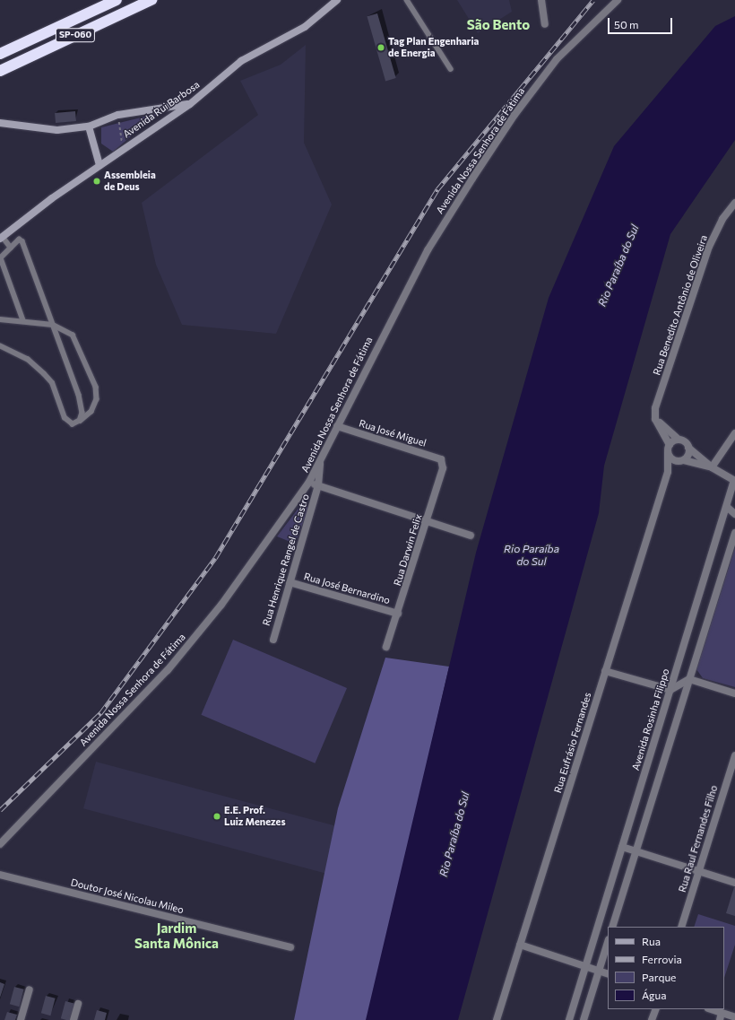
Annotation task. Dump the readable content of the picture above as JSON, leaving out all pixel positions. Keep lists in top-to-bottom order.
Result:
{
  "streets": {
    "highway": ["SP-060"],
    "main road": ["Avenida Rui Barbosa"],
    "street": [
      "Avenida Nossa Senhora de Fátima",
      "Rua Benedito Antônio de Oliveira",
      "Rua José Miguel",
      "Rua Darwin Felix",
      "Rua Henrique Rangel de Castro",
      "Rua José Bernardino",
      "Avenida Rosinha Filippo",
      "Rua Eufrásio Fernandes",
      "Rua Raul Fernandes Filho",
      "Doutor José Nicolau Mileo"
    ]
  },
  "crossings": [
    ["Avenida Nossa Senhora de Fátima", "Rua José Miguel"],
    ["Avenida Nossa Senhora de Fátima", "Rua Henrique Rangel de Castro"],
    ["Rua José Miguel", "Rua Darwin Felix"],
    ["Rua Darwin Felix", "Rua José Bernardino"],
    ["Rua Henrique Rangel de Castro", "Rua José Bernardino"]
  ],
  "districts": ["São Bento", "Jardim Santa Mônica"],
  "water": ["Rio Paraíba do Sul"],
  "places": ["Tag Plan Engenharia de Energia", "Assembleia de Deus", "E.E. Prof. Luiz Menezes"],
  "legend": [
    "Rua",
    "Ferrovia",
    "Parque",
    "Água"
  ],
  "scale_bar": "50 m"
}
